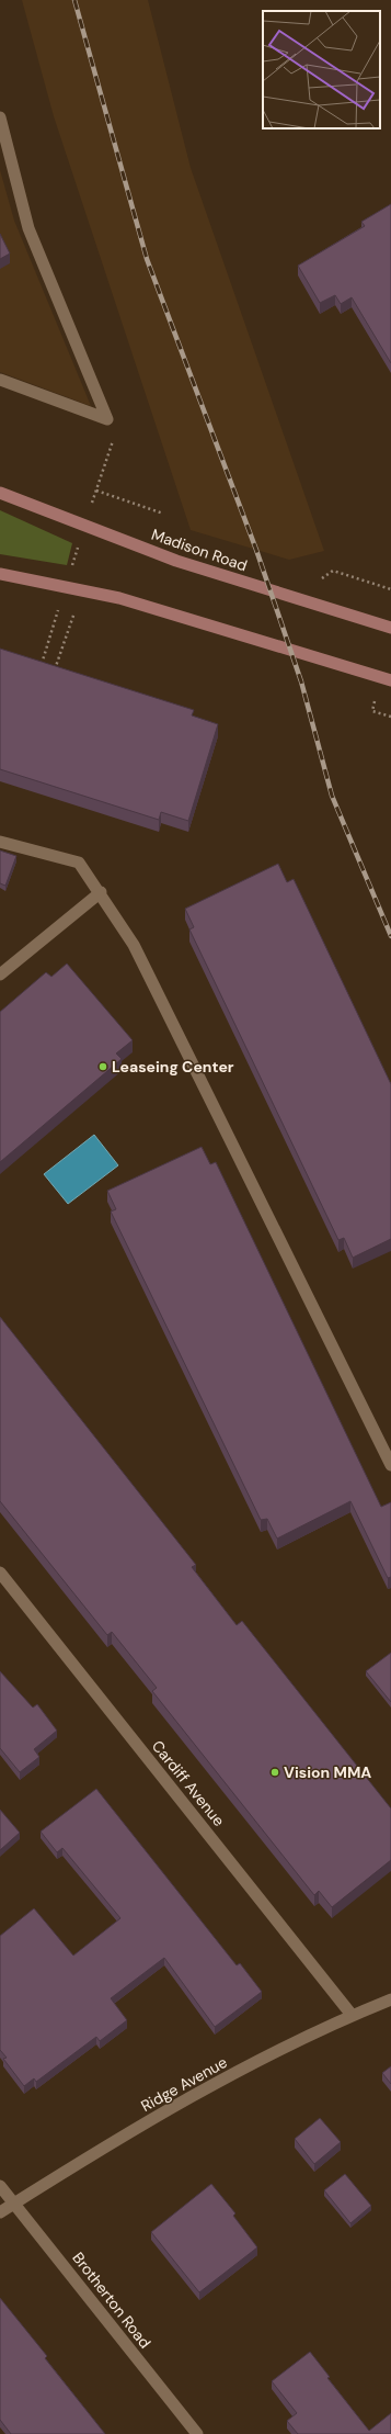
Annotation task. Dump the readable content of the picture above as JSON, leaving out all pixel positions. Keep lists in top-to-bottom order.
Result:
{
  "streets": {
    "main road": ["Madison Road"],
    "street": ["Cardiff Avenue", "Ridge Avenue", "Brotherton Road"]
  },
  "crossings": [
    ["Cardiff Avenue", "Ridge Avenue"],
    ["Ridge Avenue", "Brotherton Road"]
  ],
  "places": ["Leaseing Center", "Vision MMA"]
}
